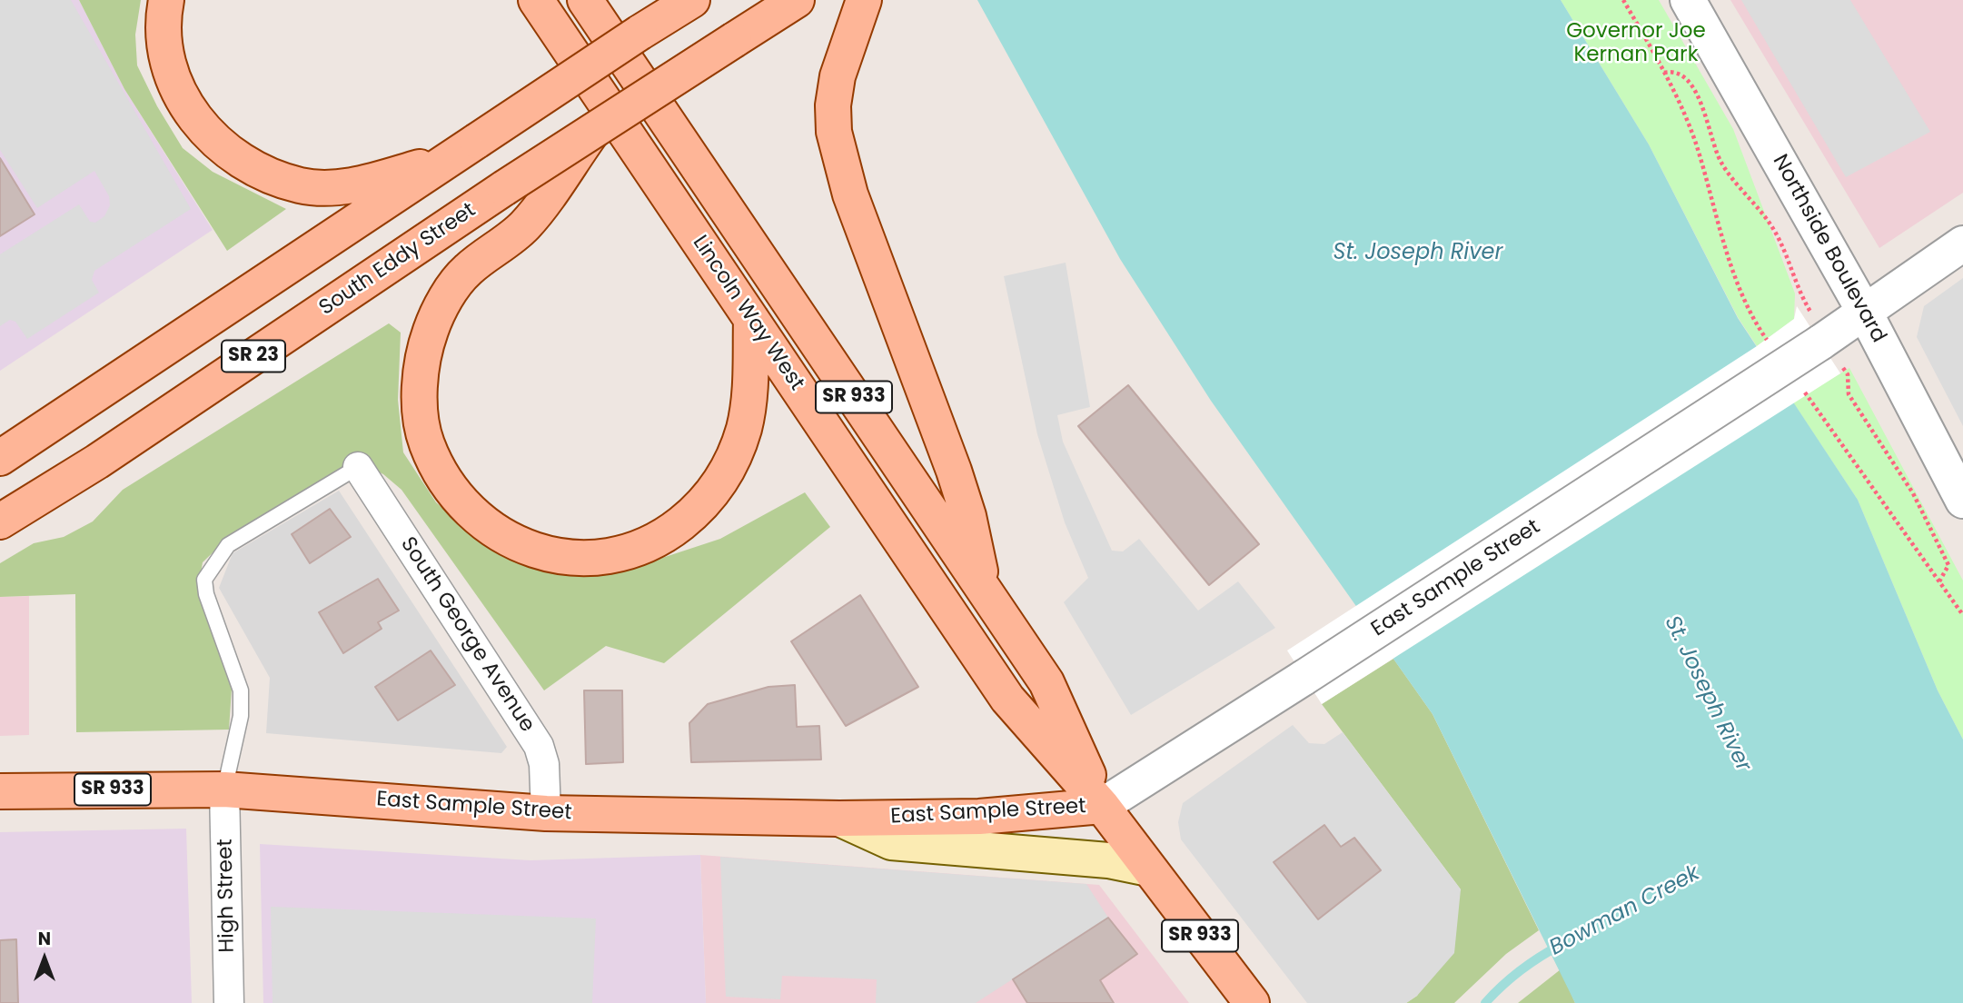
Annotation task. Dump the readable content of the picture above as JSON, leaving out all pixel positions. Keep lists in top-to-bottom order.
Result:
{
  "streets": {
    "main road": [
      "South Eddy Street",
      "Lincoln Way West",
      "SR 23",
      "SR 933",
      "East Sample Street"
    ],
    "street": ["Northside Boulevard", "South George Avenue", "High Street"]
  },
  "crossings": [
    ["Northside Boulevard", "East Sample Street"],
    ["Lincoln Way West", "East Sample Street"],
    ["East Sample Street", "South George Avenue"],
    ["East Sample Street", "High Street"]
  ],
  "water": ["St. Joseph River", "Bowman Creek"],
  "parks": ["Governor Joe Kernan Park"],
  "north": "top"
}
